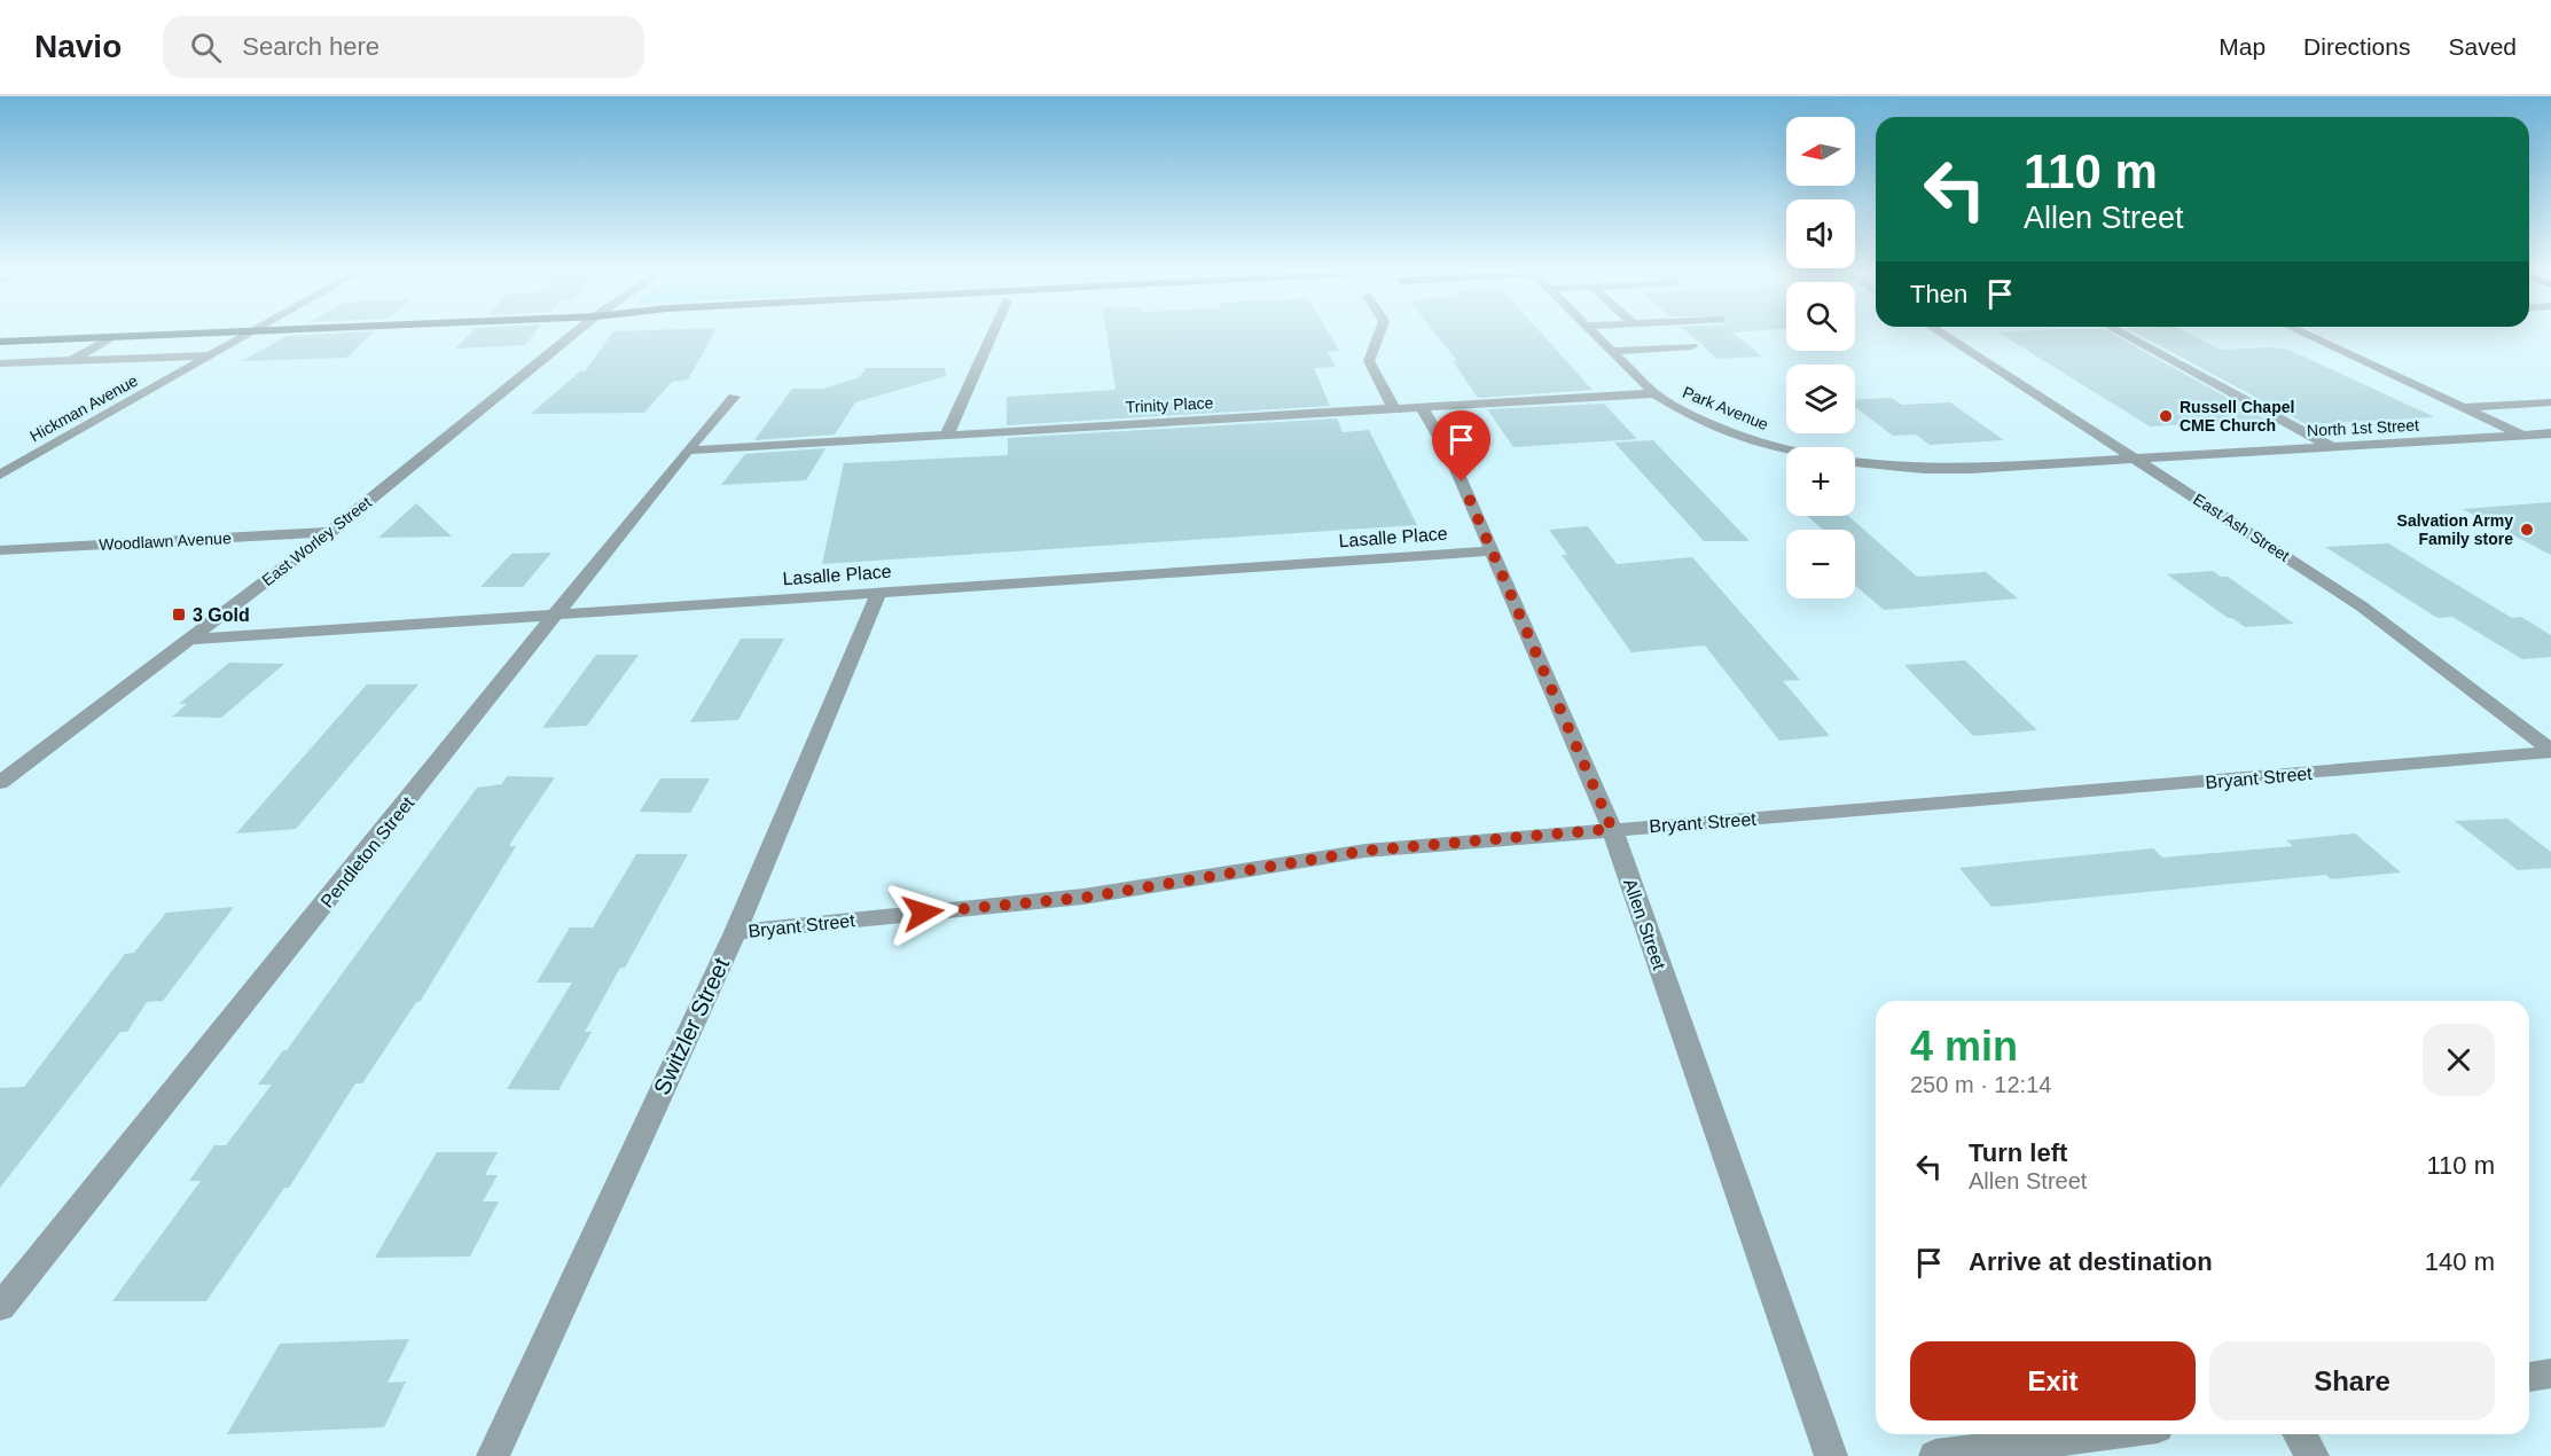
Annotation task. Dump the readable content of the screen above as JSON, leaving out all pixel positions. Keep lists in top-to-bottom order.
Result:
{
  "streets": {
    "street": [
      "Trinity Place",
      "Hickman Avenue",
      "Park Avenue",
      "North 1st Street",
      "East Ash Street",
      "Lasalle Place",
      "Woodlawn Avenue",
      "East Worley Street",
      "Bryant Street",
      "Pendleton Street",
      "Allen Street",
      "Switzler Street"
    ]
  },
  "crossings": [
    ["Trinity Place", "Park Avenue"],
    ["Trinity Place", "Pendleton Street"],
    ["Trinity Place", "Allen Street"],
    ["North 1st Street", "East Ash Street"],
    ["East Ash Street", "Bryant Street"],
    ["Lasalle Place", "East Worley Street"],
    ["Lasalle Place", "Pendleton Street"],
    ["Lasalle Place", "Allen Street"],
    ["Lasalle Place", "Switzler Street"],
    ["Woodlawn Avenue", "East Worley Street"],
    ["Bryant Street", "Allen Street"],
    ["Bryant Street", "Switzler Street"]
  ],
  "places": {
    "other": ["Russell Chapel CME Church", "Salvation Army Family store"],
    "transit": ["3 Gold"]
  },
  "north": "left",
  "page": {
    "header": "Navio",
    "search": "Search here",
    "nav": ["Map", "Directions", "Saved"],
    "map_buttons": ["+", "−"],
    "turn": ["110 m", "Allen Street"],
    "then": "Then",
    "heading": ["4 min", "250 m · 12:14"],
    "list": [
      {
        "name": "Turn left",
        "note": "Allen Street",
        "value": "110 m"
      },
      {
        "name": "Arrive at destination",
        "value": "140 m"
      }
    ],
    "buttons": ["Exit", "Share"]
  }
}
